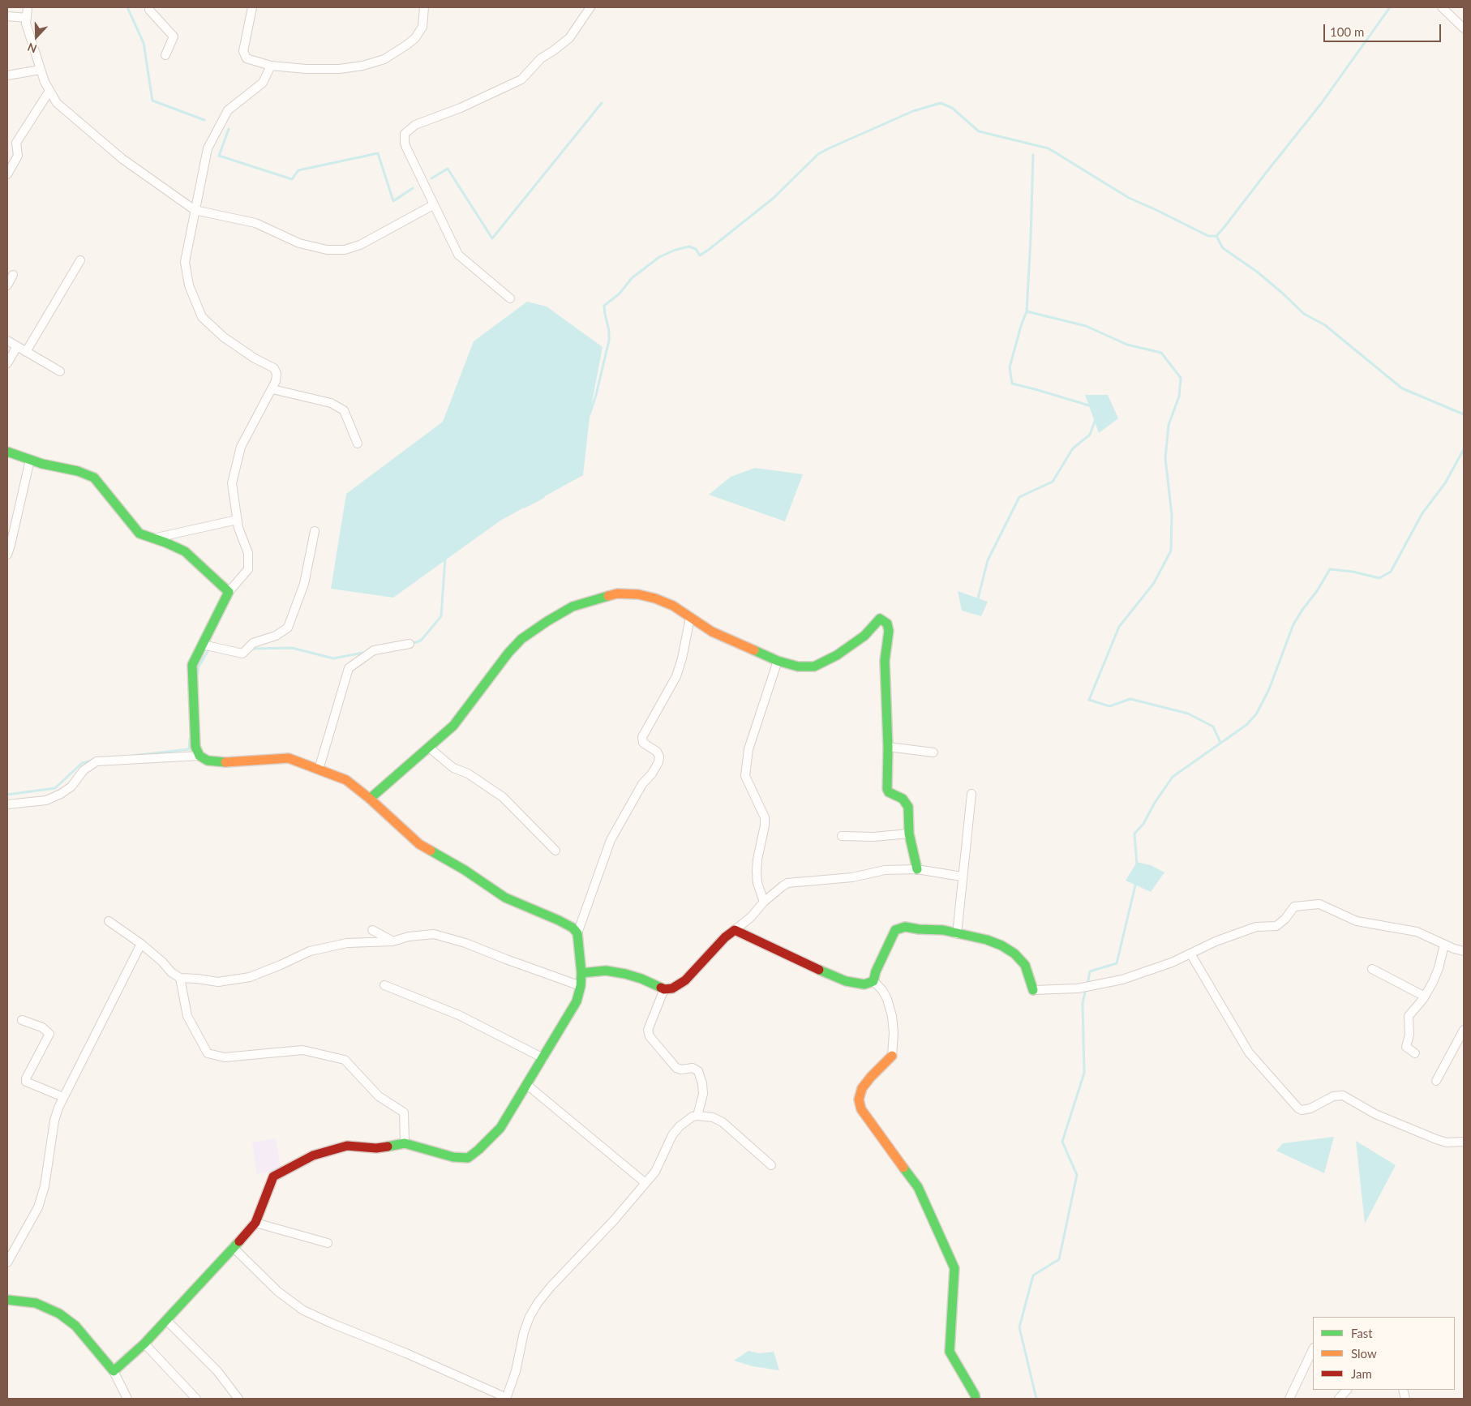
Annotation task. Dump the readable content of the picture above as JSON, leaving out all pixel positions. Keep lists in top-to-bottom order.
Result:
{
  "legend": ["Fast", "Slow", "Jam"],
  "scale_bar": "100 m",
  "north": "bottom"
}
